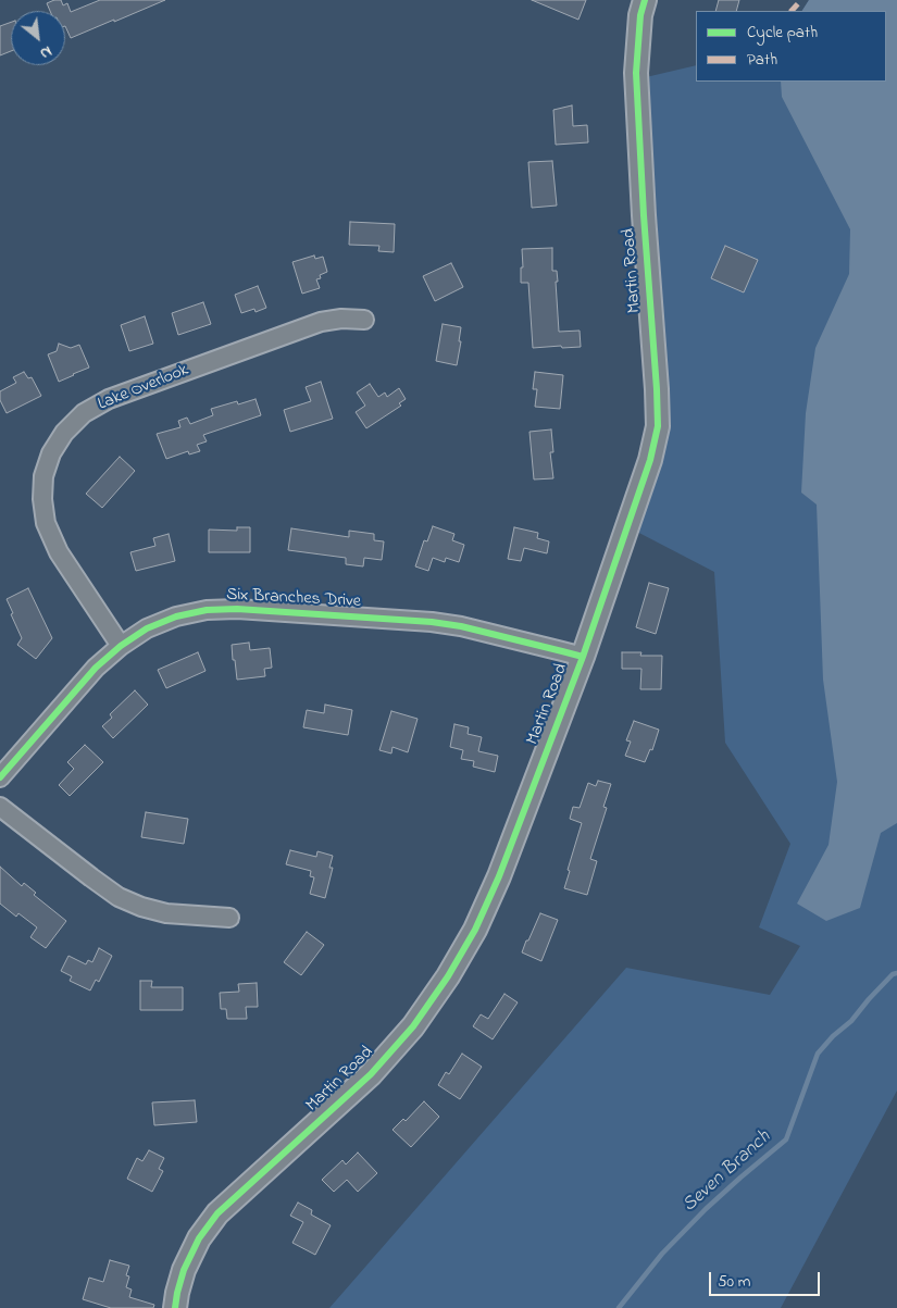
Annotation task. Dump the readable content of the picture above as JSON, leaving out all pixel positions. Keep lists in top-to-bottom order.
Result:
{
  "streets": {
    "street": ["Martin Road", "Lake Overlook", "Six Branches Drive"]
  },
  "crossings": [
    ["Martin Road", "Six Branches Drive"],
    ["Lake Overlook", "Six Branches Drive"]
  ],
  "water": ["Seven Branch"],
  "legend": ["Cycle path", "Path"],
  "scale_bar": "50 m",
  "north": "bottom right"
}
